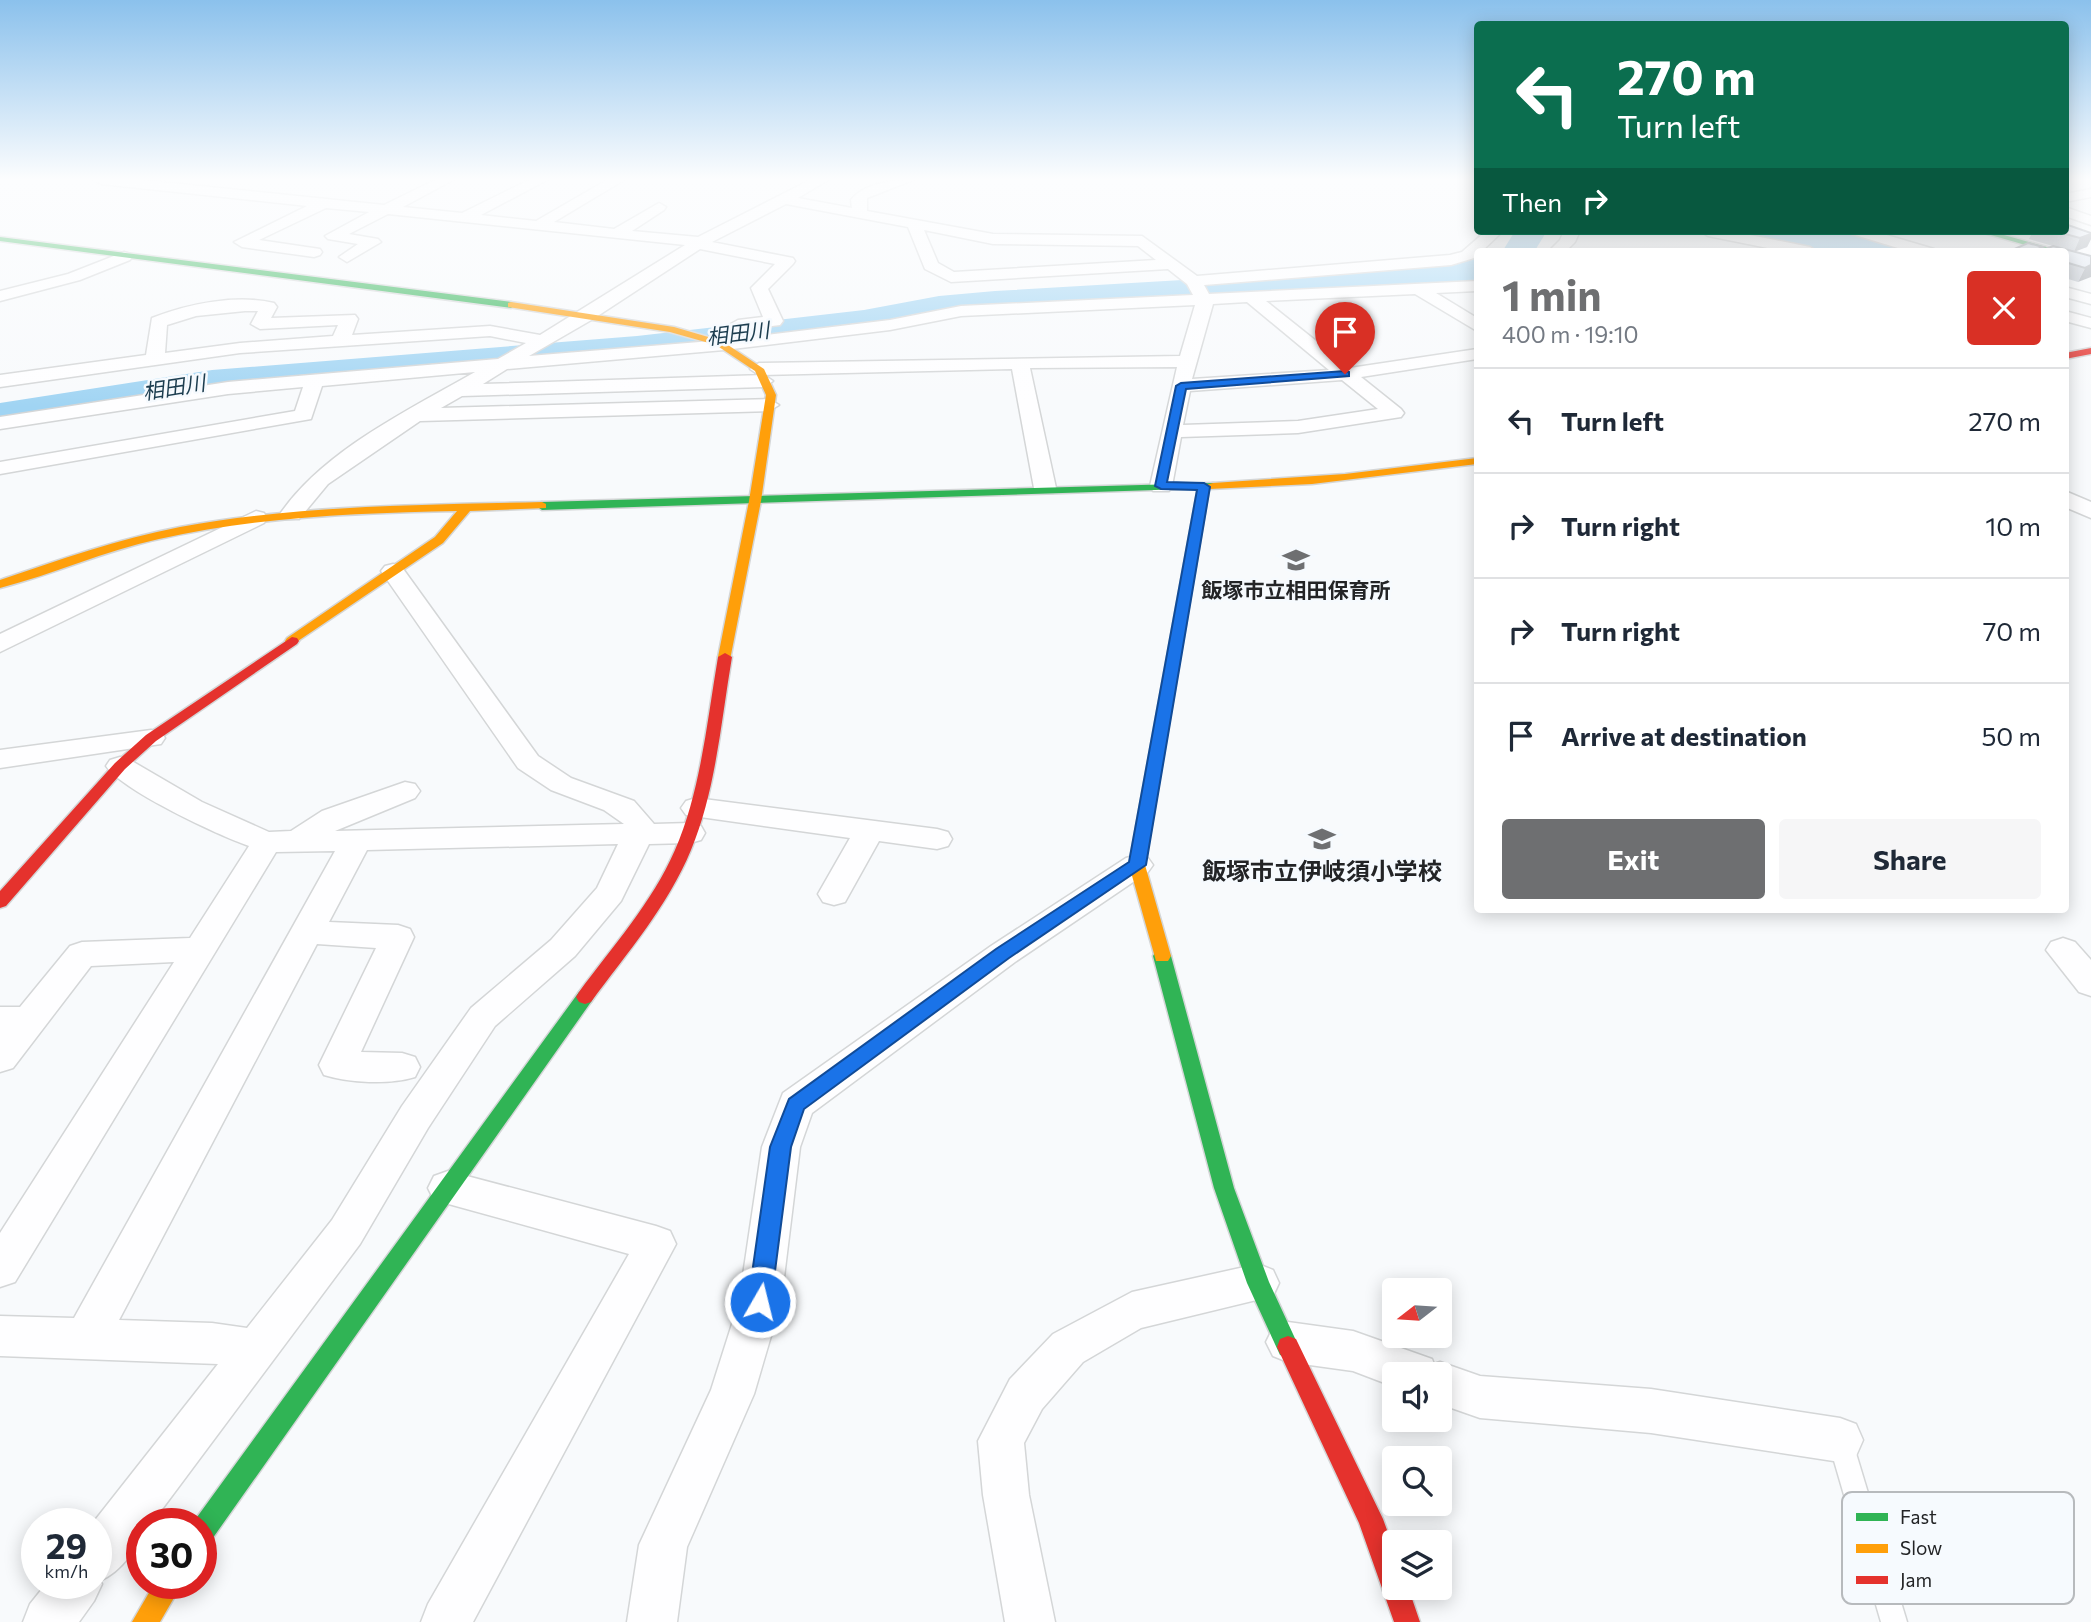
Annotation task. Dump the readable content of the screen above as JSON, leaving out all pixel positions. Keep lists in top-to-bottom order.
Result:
{
  "water": ["相田川"],
  "places": {
    "school or university": ["飯塚市立相田保育所", "飯塚市立伊岐須小学校"]
  },
  "legend": ["Fast", "Slow", "Jam"],
  "north": "left",
  "page": {
    "turn": ["270 m", "Turn left"],
    "then": "Then",
    "heading": ["1 min", "400 m · 19:10"],
    "list": [
      {
        "name": "Turn left",
        "value": "270 m"
      },
      {
        "name": "Turn right",
        "value": "10 m"
      },
      {
        "name": "Turn right",
        "value": "70 m"
      },
      {
        "name": "Arrive at destination",
        "value": "50 m"
      }
    ],
    "buttons": ["Exit", "Share"],
    "speed": "29 km/h",
    "limit": "30"
  }
}
